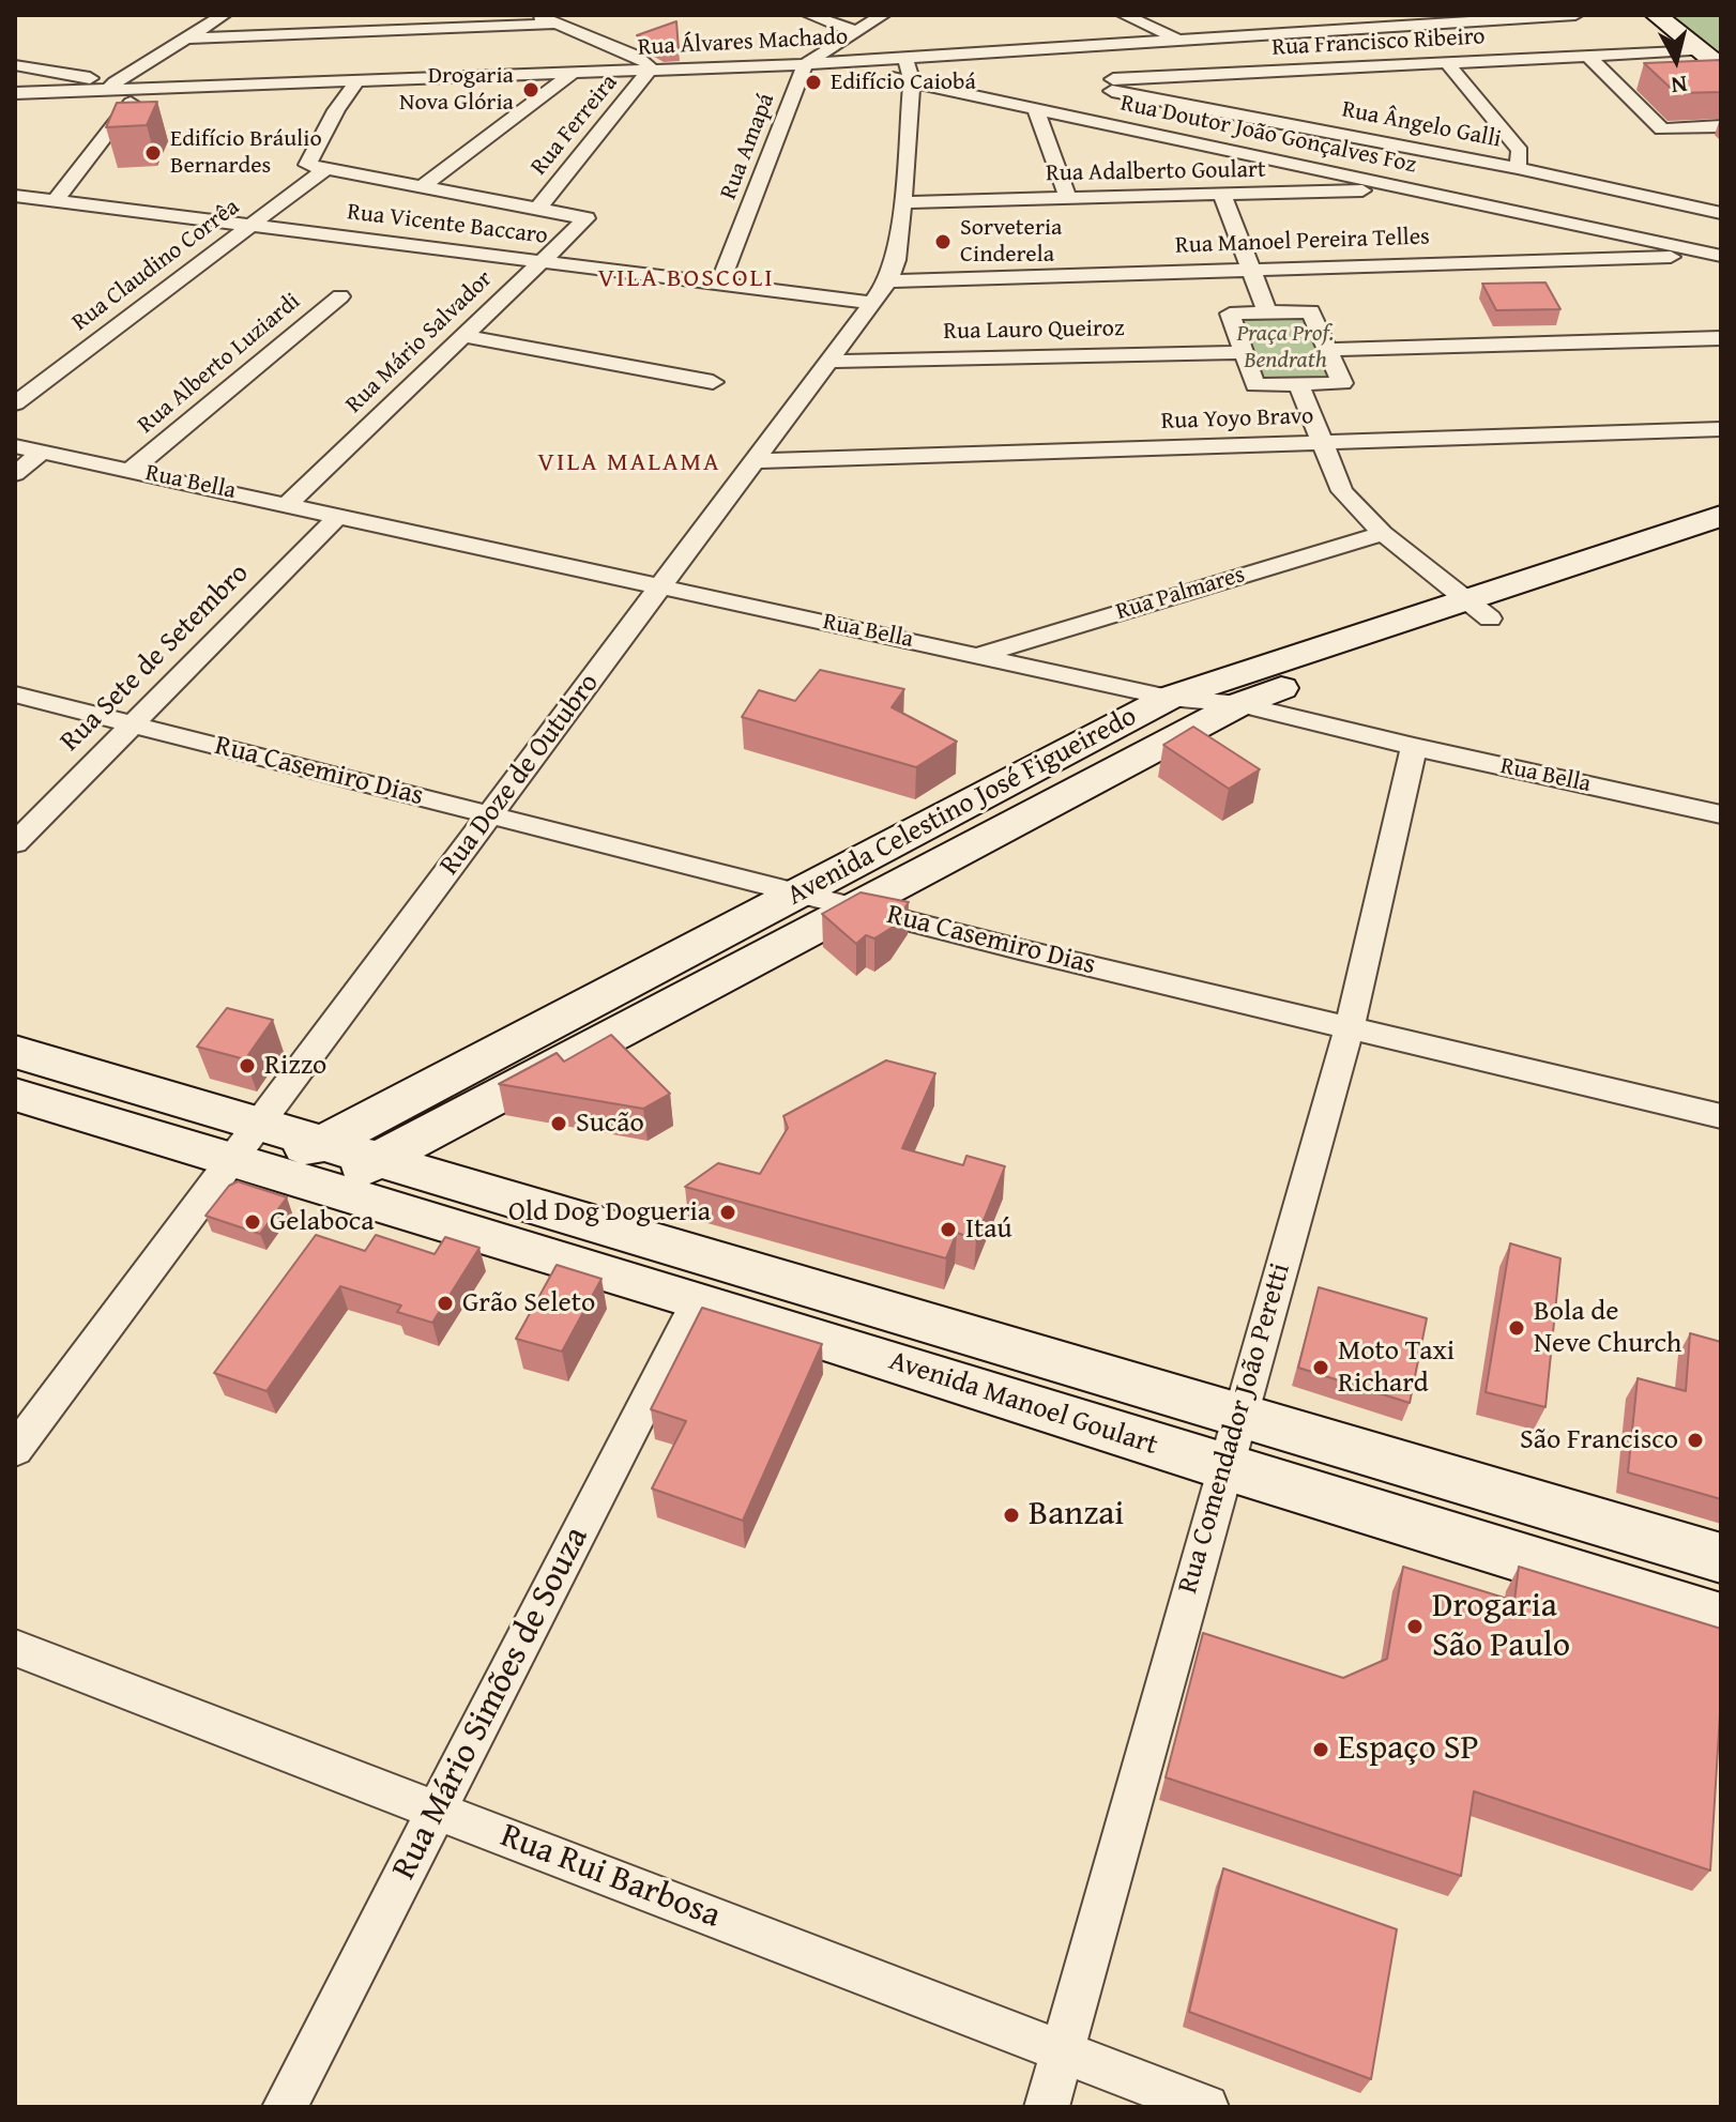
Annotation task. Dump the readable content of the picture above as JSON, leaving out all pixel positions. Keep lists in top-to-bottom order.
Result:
{
  "streets": {
    "street": [
      "Rua Álvares Machado",
      "Rua Francisco Ribeiro",
      "Rua Ferreira",
      "Rua Ângelo Galli",
      "Rua Doutor João Gonçalves Foz",
      "Rua Amapá",
      "Rua Adalberto Goulart",
      "Rua Vicente Baccaro",
      "Rua Manoel Pereira Telles",
      "Rua Claudino Corrêa",
      "Rua Lauro Queiroz",
      "Rua Mário Salvador",
      "Rua Alberto Luziardi",
      "Rua Yoyo Bravo",
      "Rua Bella",
      "Rua Palmares",
      "Rua Sete de Setembro",
      "Rua Casemiro Dias",
      "Rua Doze de Outubro",
      "Avenida Celestino José Figueiredo",
      "Avenida Manoel Goulart",
      "Rua Comendador João Peretti",
      "Rua Mário Simões de Souza",
      "Rua Rui Barbosa"
    ]
  },
  "crossings": [
    ["Rua Álvares Machado", "Rua Ferreira"],
    ["Rua Álvares Machado", "Rua Doutor João Gonçalves Foz"],
    ["Rua Álvares Machado", "Rua Amapá"],
    ["Rua Álvares Machado", "Rua Doze de Outubro"],
    ["Rua Francisco Ribeiro", "Rua Ângelo Galli"],
    ["Rua Ferreira", "Rua Mário Salvador"],
    ["Rua Doutor João Gonçalves Foz", "Rua Amapá"],
    ["Rua Doutor João Gonçalves Foz", "Rua Adalberto Goulart"],
    ["Rua Doutor João Gonçalves Foz", "Rua Manoel Pereira Telles"],
    ["Rua Doutor João Gonçalves Foz", "Rua Doze de Outubro"],
    ["Rua Amapá", "Rua Vicente Baccaro"],
    ["Rua Adalberto Goulart", "Rua Doze de Outubro"],
    ["Rua Vicente Baccaro", "Rua Claudino Corrêa"],
    ["Rua Vicente Baccaro", "Rua Mário Salvador"],
    ["Rua Vicente Baccaro", "Rua Doze de Outubro"],
    ["Rua Manoel Pereira Telles", "Rua Doze de Outubro"],
    ["Rua Lauro Queiroz", "Rua Doze de Outubro"],
    ["Rua Mário Salvador", "Rua Bella"],
    ["Rua Alberto Luziardi", "Rua Bella"],
    ["Rua Yoyo Bravo", "Rua Doze de Outubro"],
    ["Rua Bella", "Rua Palmares"],
    ["Rua Bella", "Rua Sete de Setembro"],
    ["Rua Bella", "Rua Doze de Outubro"],
    ["Rua Bella", "Avenida Celestino José Figueiredo"],
    ["Rua Bella", "Rua Comendador João Peretti"],
    ["Rua Sete de Setembro", "Rua Casemiro Dias"],
    ["Rua Casemiro Dias", "Rua Doze de Outubro"],
    ["Rua Casemiro Dias", "Avenida Celestino José Figueiredo"],
    ["Rua Casemiro Dias", "Rua Comendador João Peretti"],
    ["Rua Doze de Outubro", "Avenida Manoel Goulart"],
    ["Avenida Celestino José Figueiredo", "Avenida Manoel Goulart"],
    ["Avenida Manoel Goulart", "Rua Comendador João Peretti"],
    ["Avenida Manoel Goulart", "Rua Mário Simões de Souza"],
    ["Rua Comendador João Peretti", "Rua Rui Barbosa"],
    ["Rua Mário Simões de Souza", "Rua Rui Barbosa"]
  ],
  "districts": ["VILA BOSCOLI", "VILA MALAMA"],
  "parks": ["Praça Prof. Bendrath"],
  "places": [
    "Edifício Caiobá",
    "Drogaria Nova Glória",
    "Edifício Bráulio Bernardes",
    "Sorveteria Cinderela",
    "Rizzo",
    "Sucão",
    "Old Dog Dogueria",
    "Gelaboca",
    "Itaú",
    "Grão Seleto",
    "Bola de Neve Church",
    "Moto Taxi Richard",
    "São Francisco",
    "Banzai",
    "Drogaria São Paulo",
    "Espaço SP"
  ],
  "north": "bottom"
}
